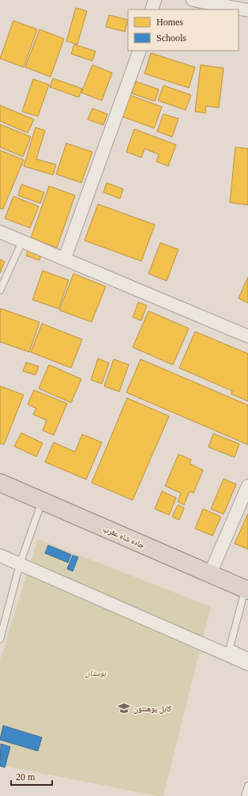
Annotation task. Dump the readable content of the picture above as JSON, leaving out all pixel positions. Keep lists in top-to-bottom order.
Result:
{
  "streets": {
    "highway": ["جاده شاه عقرب"]
  },
  "parks": ["بوستان"],
  "places": {
    "school or university": ["کابل پوهنتون"]
  },
  "legend": ["Homes", "Schools"],
  "scale_bar": "20 m"
}
